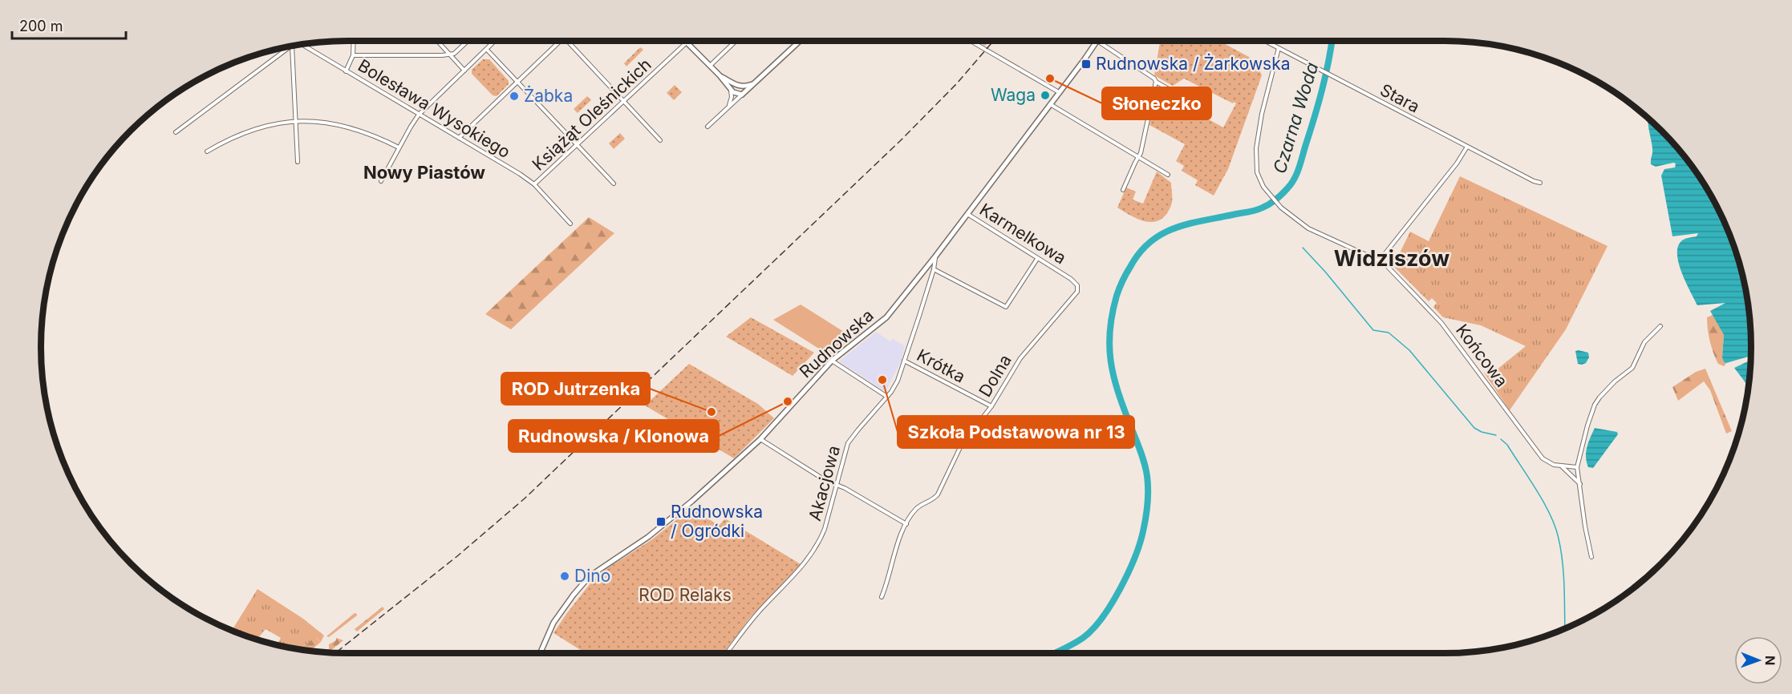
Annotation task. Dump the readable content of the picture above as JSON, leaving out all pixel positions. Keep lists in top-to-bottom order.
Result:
{
  "streets": {
    "main road": ["Rudnowska"],
    "street": [
      "Stara",
      "Bolesława Wysokiego",
      "Książąt Oleśnickich",
      "Karmelkowa",
      "Końcowa",
      "Krótka",
      "Dolna",
      "Akacjowa"
    ]
  },
  "crossings": [
    ["Stara", "Końcowa"],
    ["Bolesława Wysokiego", "Książąt Oleśnickich"],
    ["Karmelkowa", "Rudnowska"],
    ["Karmelkowa", "Dolna"],
    ["Rudnowska", "Akacjowa"],
    ["Krótka", "Dolna"],
    ["Krótka", "Akacjowa"]
  ],
  "districts": ["Nowy Piastów", "Widziszów"],
  "water": ["Czarna Woda"],
  "parks": ["ROD Relaks"],
  "places": {
    "transit": ["Rudnowska / Żarkowska", "Rudnowska / Ogródki"],
    "other": [
      "Słoneczko",
      "Waga",
      "Żabka",
      "Szkoła Podstawowa nr 13",
      "Rudnowska / Klonowa",
      "ROD Jutrzenka",
      "Dino"
    ]
  },
  "scale_bar": "200 m",
  "north": "right"
}
